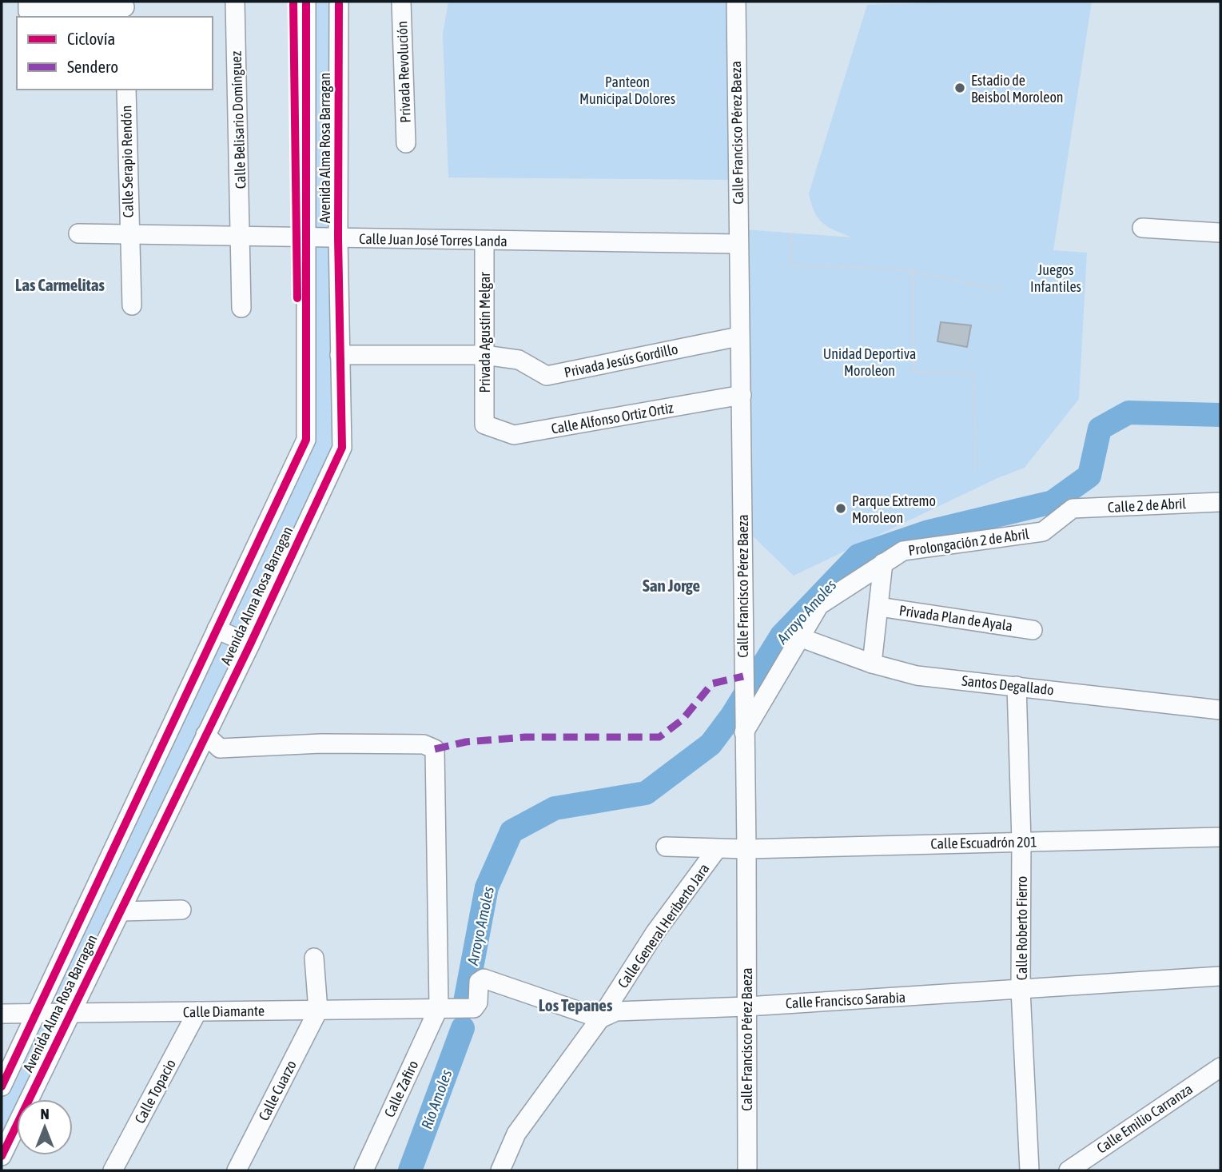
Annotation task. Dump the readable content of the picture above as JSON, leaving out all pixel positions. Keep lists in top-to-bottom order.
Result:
{
  "streets": {
    "street": [
      "Privada Revolución",
      "Calle Belisario Domínguez",
      "Calle Francisco Pérez Baeza",
      "Avenida Alma Rosa Barragan",
      "Calle Serapio Rendón",
      "Calle Juan José Torres Landa",
      "Privada Agustín Melgar",
      "Privada Jesús Gordillo",
      "Calle Alfonso Ortiz Ortiz",
      "Calle 2 de Abril",
      "Prolongación 2 de Abril",
      "Privada Plan de Ayala",
      "Santos Degallado",
      "Calle Escuadrón 201",
      "Calle General Heriberto Jara",
      "Calle Roberto Fierro",
      "Calle Francisco Sarabia",
      "Calle Diamante",
      "Calle Zafiro",
      "Calle Cuarzo",
      "Calle Topacio",
      "Calle Emilio Carranza"
    ]
  },
  "crossings": [
    ["Calle Belisario Domínguez", "Calle Juan José Torres Landa"],
    ["Calle Francisco Pérez Baeza", "Calle Juan José Torres Landa"],
    ["Calle Francisco Pérez Baeza", "Privada Jesús Gordillo"],
    ["Calle Francisco Pérez Baeza", "Calle Alfonso Ortiz Ortiz"],
    ["Calle Francisco Pérez Baeza", "Prolongación 2 de Abril"],
    ["Calle Francisco Pérez Baeza", "Calle Escuadrón 201"],
    ["Calle Francisco Pérez Baeza", "Calle Francisco Sarabia"],
    ["Avenida Alma Rosa Barragan", "Calle Juan José Torres Landa"],
    ["Avenida Alma Rosa Barragan", "Privada Jesús Gordillo"],
    ["Avenida Alma Rosa Barragan", "Calle Diamante"],
    ["Calle Serapio Rendón", "Calle Juan José Torres Landa"],
    ["Calle Juan José Torres Landa", "Privada Agustín Melgar"],
    ["Privada Agustín Melgar", "Privada Jesús Gordillo"],
    ["Privada Agustín Melgar", "Calle Alfonso Ortiz Ortiz"],
    ["Calle 2 de Abril", "Prolongación 2 de Abril"],
    ["Prolongación 2 de Abril", "Santos Degallado"],
    ["Santos Degallado", "Calle Roberto Fierro"],
    ["Calle Escuadrón 201", "Calle General Heriberto Jara"],
    ["Calle Escuadrón 201", "Calle Roberto Fierro"],
    ["Calle General Heriberto Jara", "Calle Francisco Sarabia"],
    ["Calle General Heriberto Jara", "Calle Diamante"],
    ["Calle Roberto Fierro", "Calle Francisco Sarabia"],
    ["Calle Francisco Sarabia", "Calle Diamante"],
    ["Calle Diamante", "Calle Zafiro"],
    ["Calle Diamante", "Calle Cuarzo"],
    ["Calle Diamante", "Calle Topacio"]
  ],
  "districts": ["Las Carmelitas", "San Jorge", "Los Tepanes"],
  "water": ["Arroyo Amoles", "Río Amoles"],
  "parks": ["Panteon Municipal Dolores", "Juegos Infantiles", "Unidad Deportiva Moroleon"],
  "places": ["Estadio de Beisbol Moroleon", "Parque Extremo Moroleon"],
  "legend": ["Ciclovía", "Sendero"],
  "north": "top"
}
